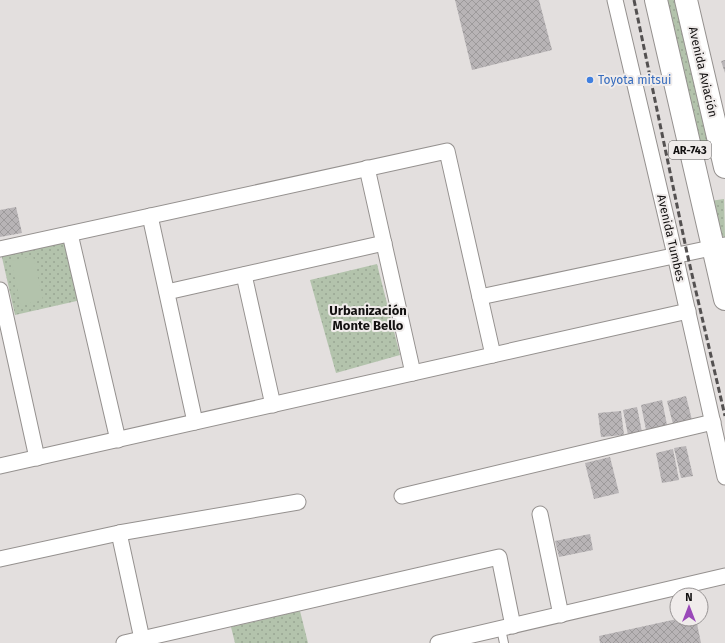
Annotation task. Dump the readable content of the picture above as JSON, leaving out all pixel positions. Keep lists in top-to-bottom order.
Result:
{
  "streets": {
    "main road": ["Avenida Aviación", "AR-743"],
    "street": ["Avenida Tumbes"]
  },
  "districts": ["Urbanización Monte Bello"],
  "places": ["Toyota mitsui"],
  "north": "top"
}
